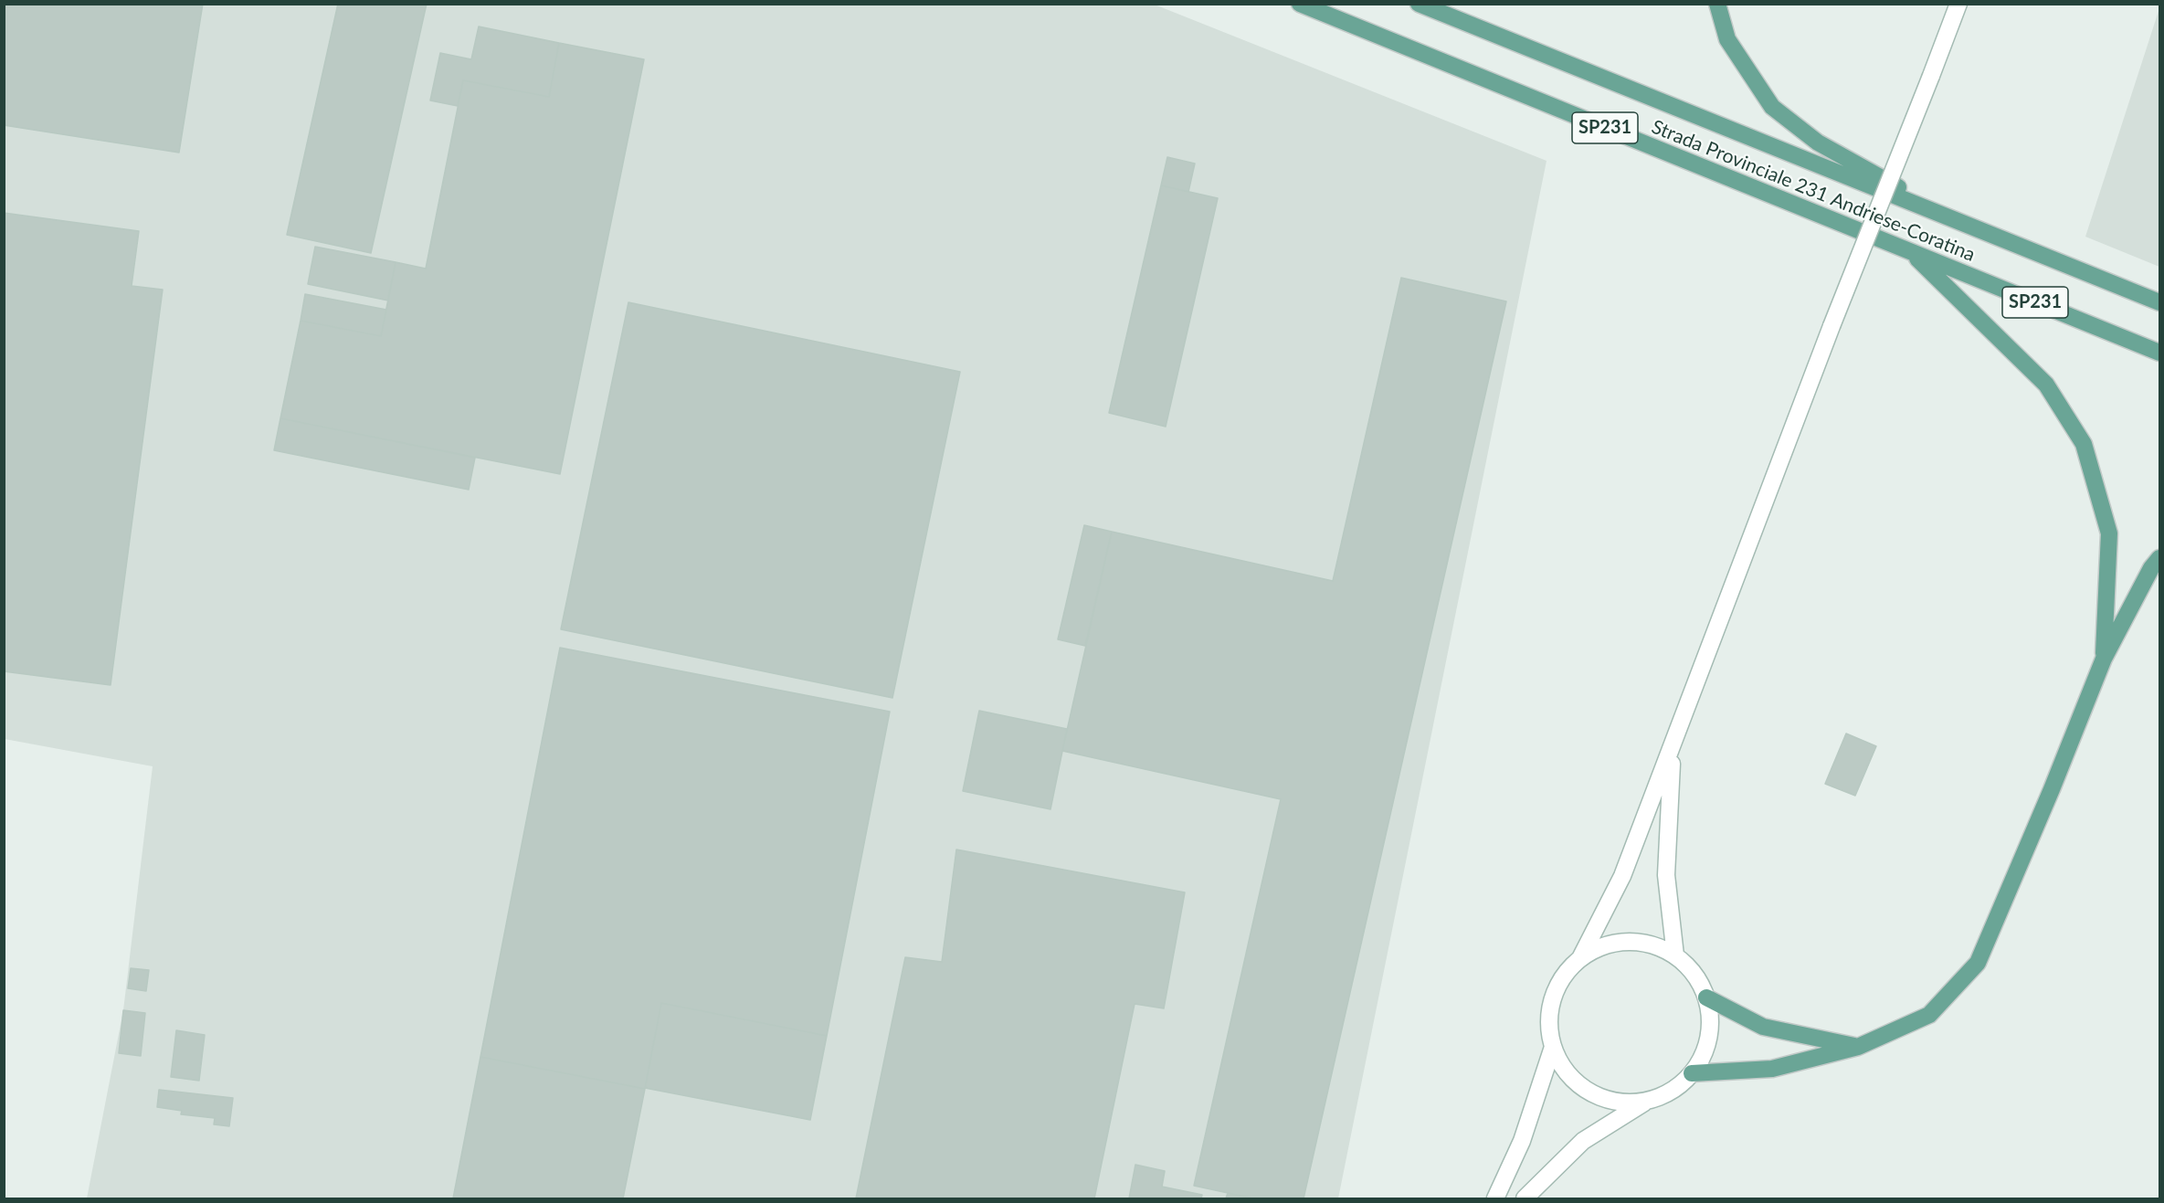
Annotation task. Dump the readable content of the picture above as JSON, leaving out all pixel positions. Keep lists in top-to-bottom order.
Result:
{
  "streets": {
    "main road": ["SP231", "Strada Provinciale 231 Andriese-Coratina"]
  }
}
